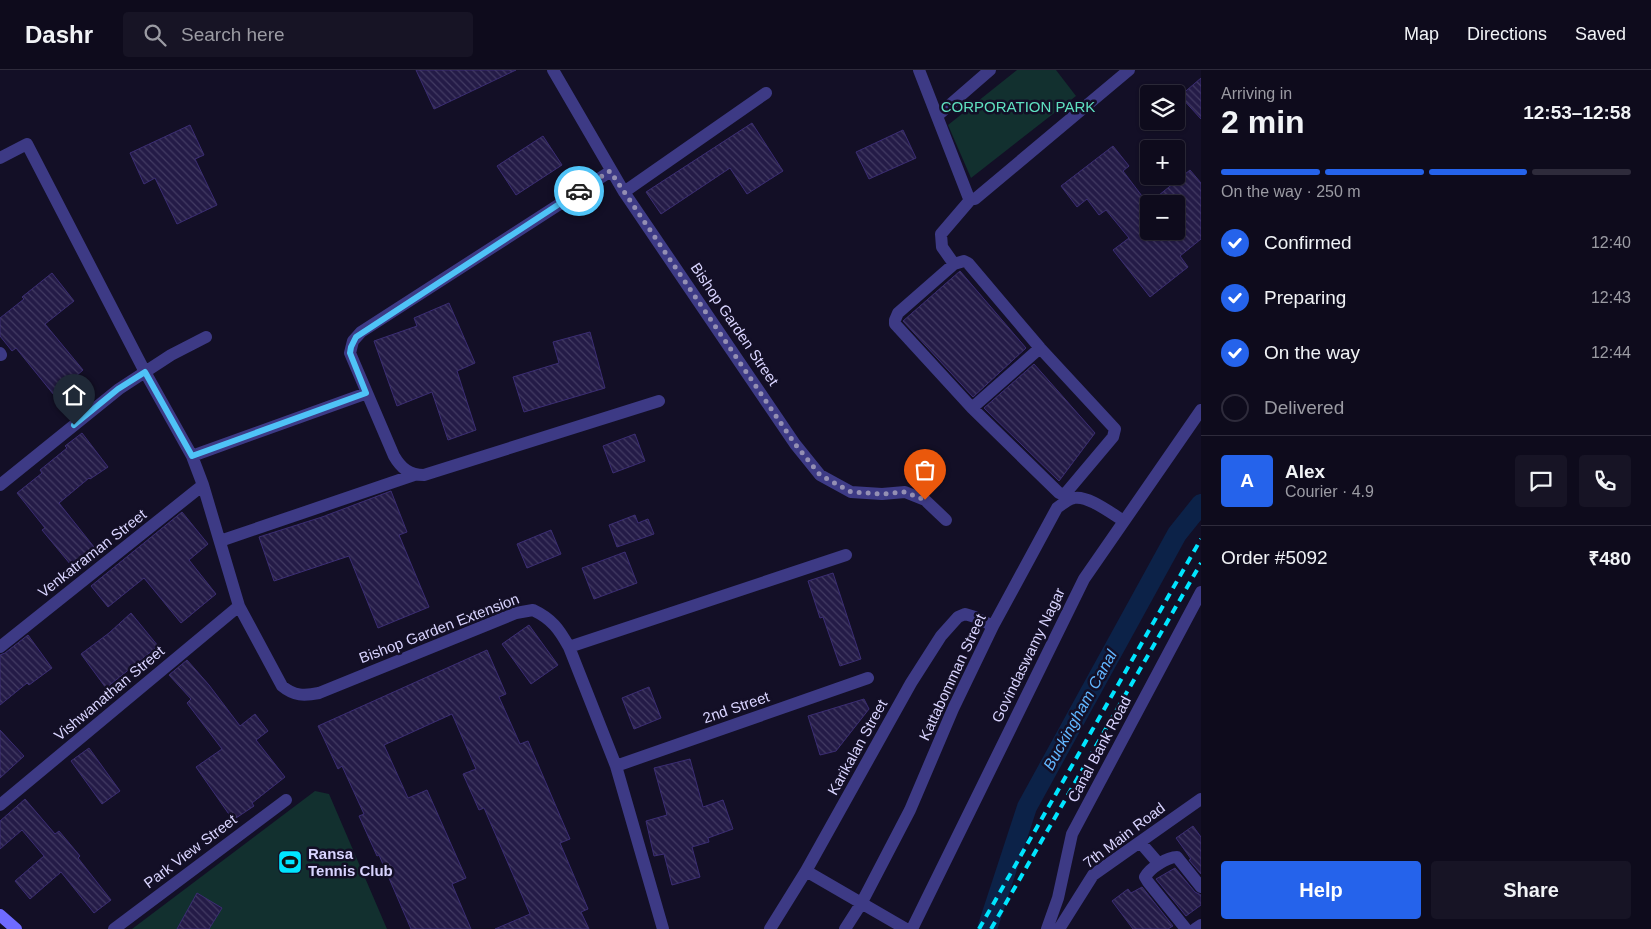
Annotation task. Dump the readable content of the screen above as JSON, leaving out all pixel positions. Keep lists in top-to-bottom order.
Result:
{
  "streets": {
    "street": [
      "Bishop Garden Street",
      "Venkatraman Street",
      "Bishop Garden Extension",
      "Govindaswamy Nagar",
      "Kattabomman Street",
      "Vishwanathan Street",
      "2nd Street",
      "Karikalan Street",
      "Canal Bank Road",
      "7th Main Road",
      "Park View Street"
    ]
  },
  "crossings": [
    ["Venkatraman Street", "Bishop Garden Extension"],
    ["Bishop Garden Extension", "Vishwanathan Street"],
    ["Bishop Garden Extension", "2nd Street"],
    ["Govindaswamy Nagar", "Kattabomman Street"],
    ["Kattabomman Street", "Karikalan Street"]
  ],
  "water": ["Buckingham Canal"],
  "parks": ["CORPORATION PARK"],
  "places": {
    "sports": ["Ransa Tennis Club"]
  },
  "page": {
    "header": "Dashr",
    "search": "Search here",
    "nav": ["Map", "Directions", "Saved"],
    "heading": ["2 min", "Arriving in", "12:53–12:58"],
    "panel": [
      "Alex",
      "Courier · 4.9",
      "Order #5092",
      "₹480"
    ],
    "map_buttons": ["+", "−"],
    "bar": "On the way · 250 m",
    "list": [
      ["Confirmed", "12:40"],
      ["Preparing", "12:43"],
      ["On the way", "12:44"],
      "Delivered"
    ],
    "round": "A",
    "buttons": ["Help", "Share"]
  }
}
